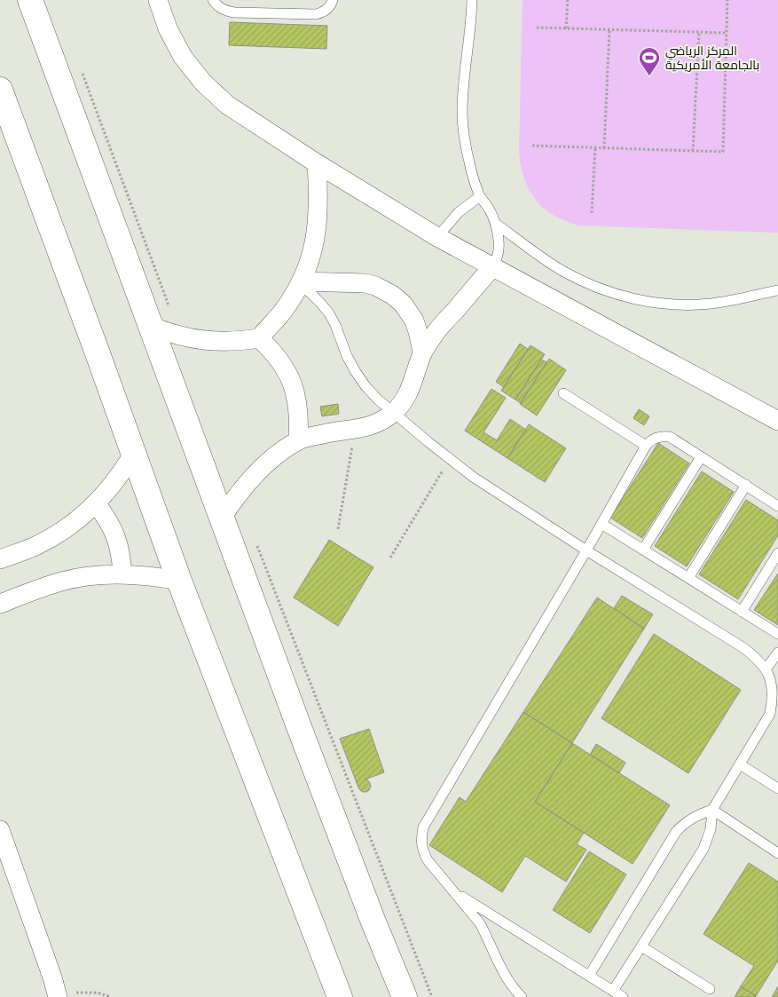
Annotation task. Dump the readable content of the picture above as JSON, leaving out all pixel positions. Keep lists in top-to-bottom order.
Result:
{
  "places": {
    "sports": ["المركز الرياضي بالجامعة الأمريكية"]
  }
}
